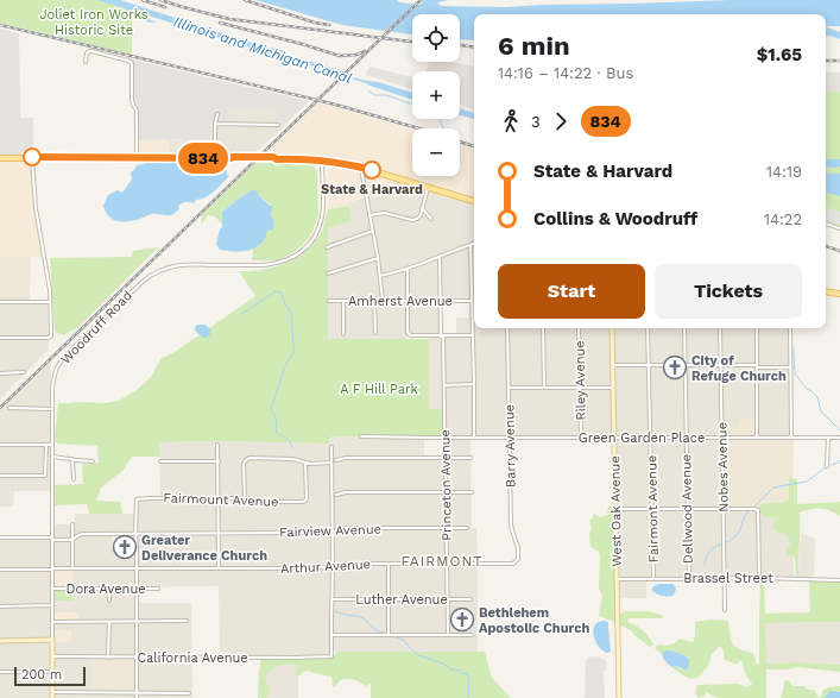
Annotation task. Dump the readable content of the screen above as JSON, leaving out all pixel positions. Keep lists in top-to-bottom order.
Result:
{
  "streets": {
    "street": [
      "Amherst Avenue",
      "Woodruff Road",
      "Riley Avenue",
      "Green Garden Place",
      "Barry Avenue",
      "Nobes Avenue",
      "Princeton Avenue",
      "Fairmount Avenue",
      "Fairmont Avenue",
      "Dellwood Avenue",
      "West Oak Avenue",
      "Fairview Avenue",
      "Arthur Avenue",
      "Brassel Street",
      "Dora Avenue",
      "Luther Avenue",
      "California Avenue"
    ]
  },
  "crossings": [
    ["Amherst Avenue", "Princeton Avenue"],
    ["Woodruff Road", "Fairview Avenue"],
    ["Woodruff Road", "Arthur Avenue"],
    ["Woodruff Road", "Dora Avenue"],
    ["Woodruff Road", "California Avenue"],
    ["Riley Avenue", "Green Garden Place"],
    ["Green Garden Place", "Barry Avenue"],
    ["Green Garden Place", "Nobes Avenue"],
    ["Green Garden Place", "Princeton Avenue"],
    ["Green Garden Place", "Fairmont Avenue"],
    ["Green Garden Place", "Dellwood Avenue"],
    ["Green Garden Place", "West Oak Avenue"],
    ["Barry Avenue", "Arthur Avenue"],
    ["Nobes Avenue", "Brassel Street"],
    ["Princeton Avenue", "Fairview Avenue"],
    ["Princeton Avenue", "Arthur Avenue"],
    ["Princeton Avenue", "Luther Avenue"],
    ["Fairmount Avenue", "Fairview Avenue"],
    ["Fairmont Avenue", "Brassel Street"],
    ["Dellwood Avenue", "Brassel Street"],
    ["West Oak Avenue", "Brassel Street"]
  ],
  "districts": ["FAIRMONT"],
  "water": ["Illinois and Michigan Canal"],
  "parks": ["Joliet Iron Works Historic Site", "A F Hill Park"],
  "places": {
    "other": ["State & Harvard"],
    "church": ["City of Refuge Church", "Greater Deliverance Church", "Bethlehem Apostolic Church"]
  },
  "lines": ["bus line 834"],
  "scale_bar": "200 m",
  "page": {
    "on_map": "834",
    "map_buttons": ["+", "−"],
    "heading": ["6 min", "14:16 – 14:22 · Bus", "$1.65"],
    "legs": ["3", "834"],
    "list": [
      {
        "name": "State & Harvard",
        "value": "14:19"
      },
      {
        "name": "Collins & Woodruff",
        "value": "14:22"
      }
    ],
    "buttons": ["Start", "Tickets"],
    "scale": "200 m"
  }
}
